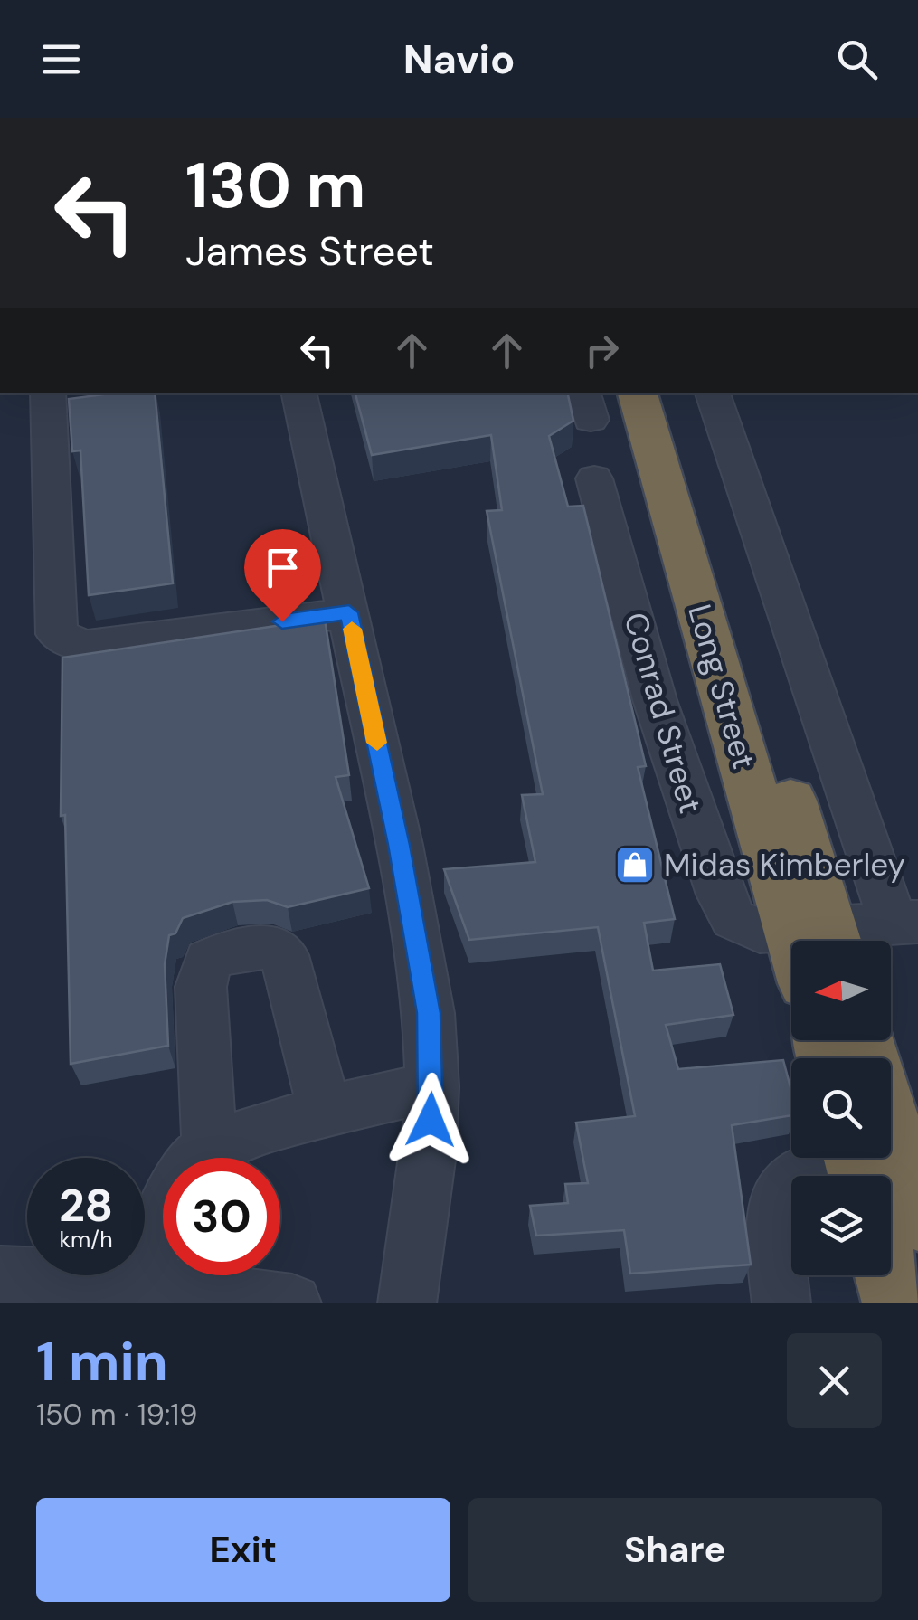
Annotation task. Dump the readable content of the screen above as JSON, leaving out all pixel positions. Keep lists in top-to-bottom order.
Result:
{
  "streets": {
    "highway": ["Long Street"],
    "street": ["Conrad Street"]
  },
  "crossings": [
    ["Long Street", "Conrad Street"]
  ],
  "places": {
    "shop": ["Midas Kimberley"]
  },
  "north": "left",
  "page": {
    "header": "Navio",
    "turn": ["130 m", "James Street"],
    "speed": "28 km/h",
    "limit": "30",
    "heading": ["1 min", "150 m · 19:19"],
    "buttons": ["Exit", "Share"]
  }
}
